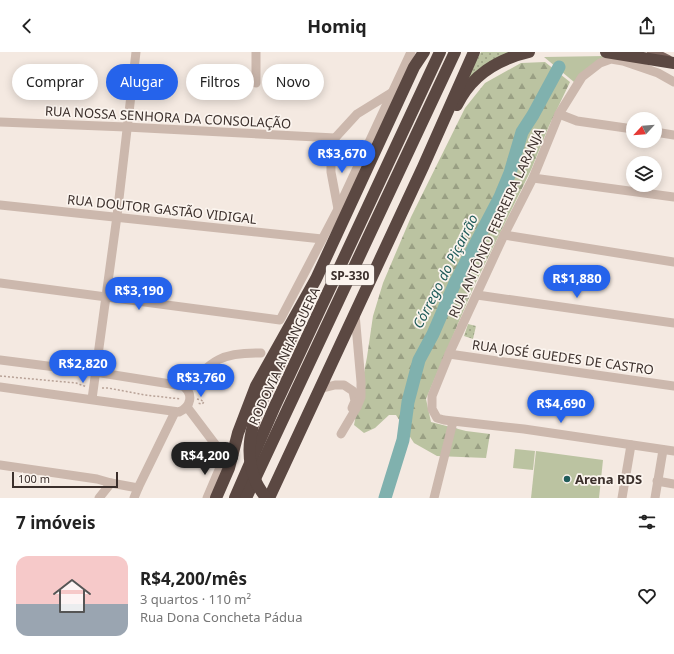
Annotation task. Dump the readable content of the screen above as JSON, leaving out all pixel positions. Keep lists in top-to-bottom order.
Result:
{
  "streets": {
    "highway": ["SP-330", "RODOVIA ANHANGUERA"],
    "street": [
      "RUA NOSSA SENHORA DA CONSOLAÇÃO",
      "RUA DOUTOR GASTÃO VIDIGAL",
      "RUA ANTÔNIO FERREIRA LARANJA",
      "RUA JOSÉ GUEDES DE CASTRO"
    ]
  },
  "crossings": [
    ["RUA ANTÔNIO FERREIRA LARANJA", "RUA JOSÉ GUEDES DE CASTRO"]
  ],
  "water": ["Córrego do Piçarrão"],
  "places": ["Arena RDS"],
  "scale_bar": "100 m",
  "north": "bottom left",
  "page": {
    "header": "Homiq",
    "chip": [
      "Comprar",
      "Alugar",
      "Filtros",
      "Novo"
    ],
    "price": [
      "R$3,670",
      "R$1,880",
      "R$3,190",
      "R$2,820",
      "R$3,760",
      "R$4,690",
      "R$4,200"
    ],
    "scale": "100 m",
    "heading": "7 imóveis",
    "list": [
      {
        "name": "R$4,200/mês",
        "note": "3 quartos · 110 m² · Rua Dona Concheta Pádua"
      }
    ]
  }
}
